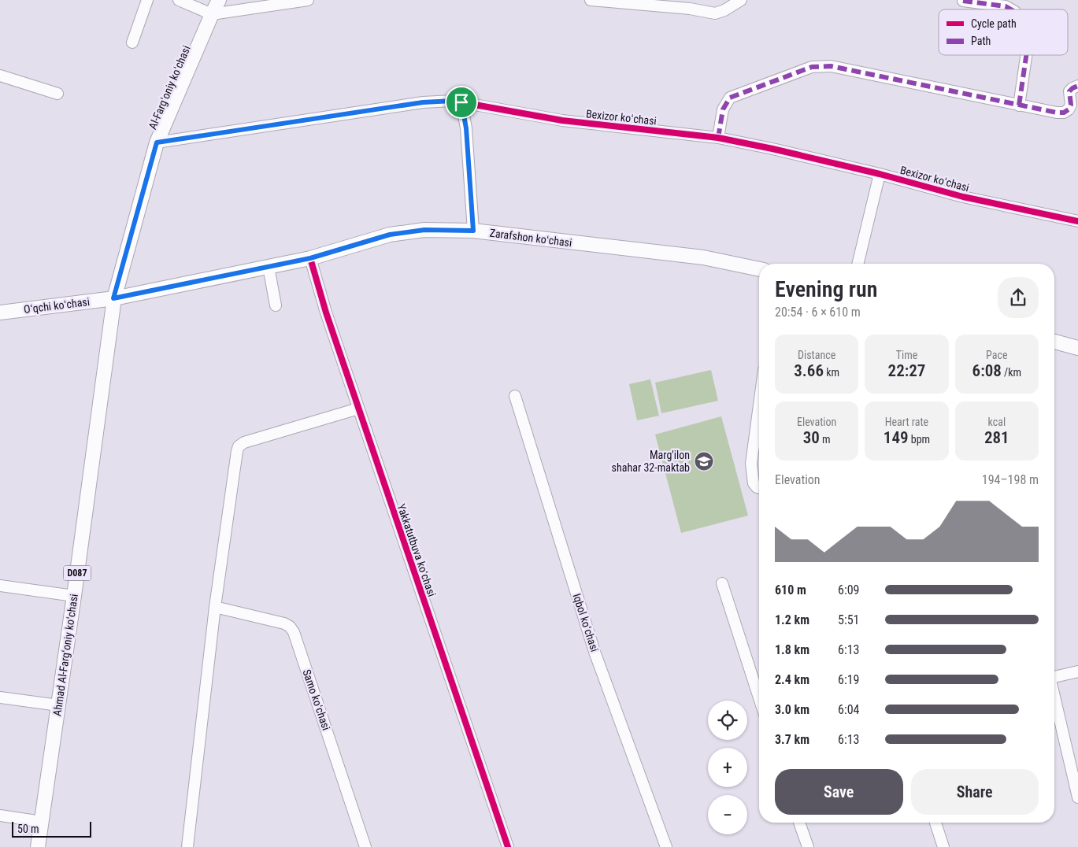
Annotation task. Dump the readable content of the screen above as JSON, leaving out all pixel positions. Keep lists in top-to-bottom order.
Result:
{
  "streets": {
    "main road": [
      "Al-Fargʻoniy koʻchasi",
      "Zarafshon koʻchasi",
      "Oʻqchi koʻchasi",
      "D087",
      "Ahmad Al-Fargʻoniy koʻchasi"
    ],
    "street": [
      "Bexizor koʻchasi",
      "Yakkatutbuva koʻchasi",
      "Iqbol koʻchasi",
      "Samo koʻchasi"
    ]
  },
  "crossings": [
    ["Al-Fargʻoniy koʻchasi", "Bexizor koʻchasi"],
    ["Al-Fargʻoniy koʻchasi", "Zarafshon koʻchasi"],
    ["Al-Fargʻoniy koʻchasi", "Oʻqchi koʻchasi"],
    ["Al-Fargʻoniy koʻchasi", "Ahmad Al-Fargʻoniy koʻchasi"],
    ["Zarafshon koʻchasi", "Oʻqchi koʻchasi"],
    ["Zarafshon koʻchasi", "Yakkatutbuva koʻchasi"],
    ["Zarafshon koʻchasi", "Ahmad Al-Fargʻoniy koʻchasi"],
    ["Oʻqchi koʻchasi", "Ahmad Al-Fargʻoniy koʻchasi"]
  ],
  "places": {
    "school or university": ["Marg'ilon shahar 32-maktab"]
  },
  "legend": ["Cycle path", "Path"],
  "scale_bar": "50 m",
  "page": {
    "heading": ["Evening run", "20:54 · 6 × 610 m"],
    "stats": [
      ["Distance", "3.66 km"],
      ["Time", "22:27"],
      ["Pace", "6:08 /km"],
      ["Elevation", "30 m"],
      ["Heart rate", "149 bpm"],
      ["kcal", "281"]
    ],
    "chart": ["Elevation", "194–198 m"],
    "list": [
      {
        "name": "610 m",
        "note": "6:09"
      },
      {
        "name": "1.2 km",
        "note": "5:51"
      },
      {
        "name": "1.8 km",
        "note": "6:13"
      },
      {
        "name": "2.4 km",
        "note": "6:19"
      },
      {
        "name": "3.0 km",
        "note": "6:04"
      },
      {
        "name": "3.7 km",
        "note": "6:13"
      }
    ],
    "map_buttons": ["+", "−"],
    "buttons": ["Save", "Share"],
    "scale": "50 m"
  }
}
